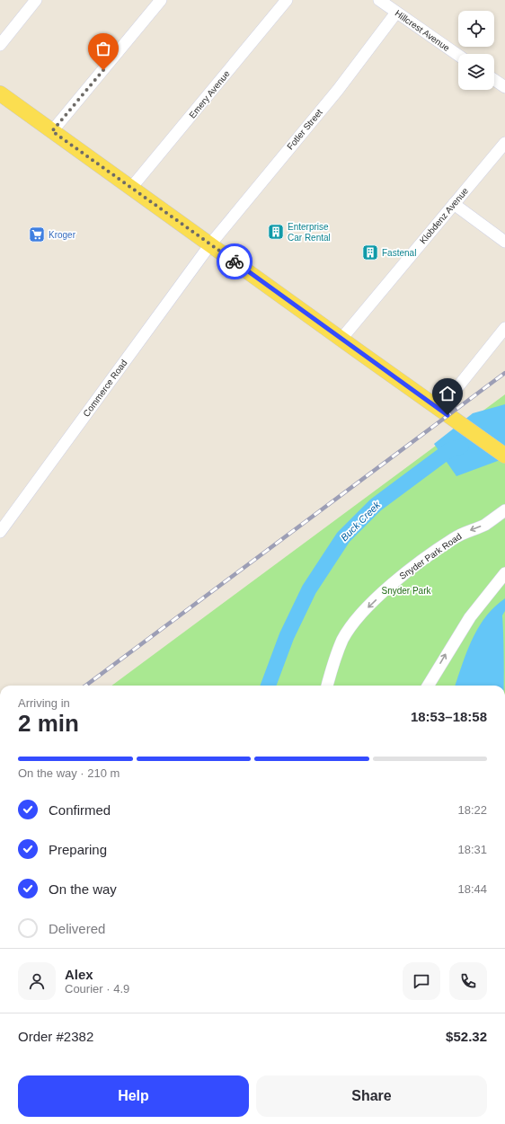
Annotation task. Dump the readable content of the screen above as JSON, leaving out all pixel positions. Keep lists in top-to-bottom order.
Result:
{
  "streets": {
    "street": [
      "Hillcrest Avenue",
      "Emery Avenue",
      "Fotler Street",
      "Klobdenz Avenue",
      "Commerce Road",
      "Snyder Park Road"
    ]
  },
  "crossings": [
    ["Hillcrest Avenue", "Fotler Street"],
    ["Fotler Street", "Commerce Road"]
  ],
  "water": ["Buck Creek"],
  "parks": ["Snyder Park"],
  "places": {
    "building": ["Enterprise Car Rental", "Fastenal"],
    "supermarket": ["Kroger"]
  },
  "page": {
    "heading": ["2 min", "Arriving in", "18:53–18:58"],
    "panel": [
      "Alex",
      "Courier · 4.9",
      "Order #2382",
      "$52.32"
    ],
    "bar": "On the way · 210 m",
    "list": [
      ["Confirmed", "18:22"],
      ["Preparing", "18:31"],
      ["On the way", "18:44"],
      "Delivered"
    ],
    "buttons": ["Help", "Share"]
  }
}
